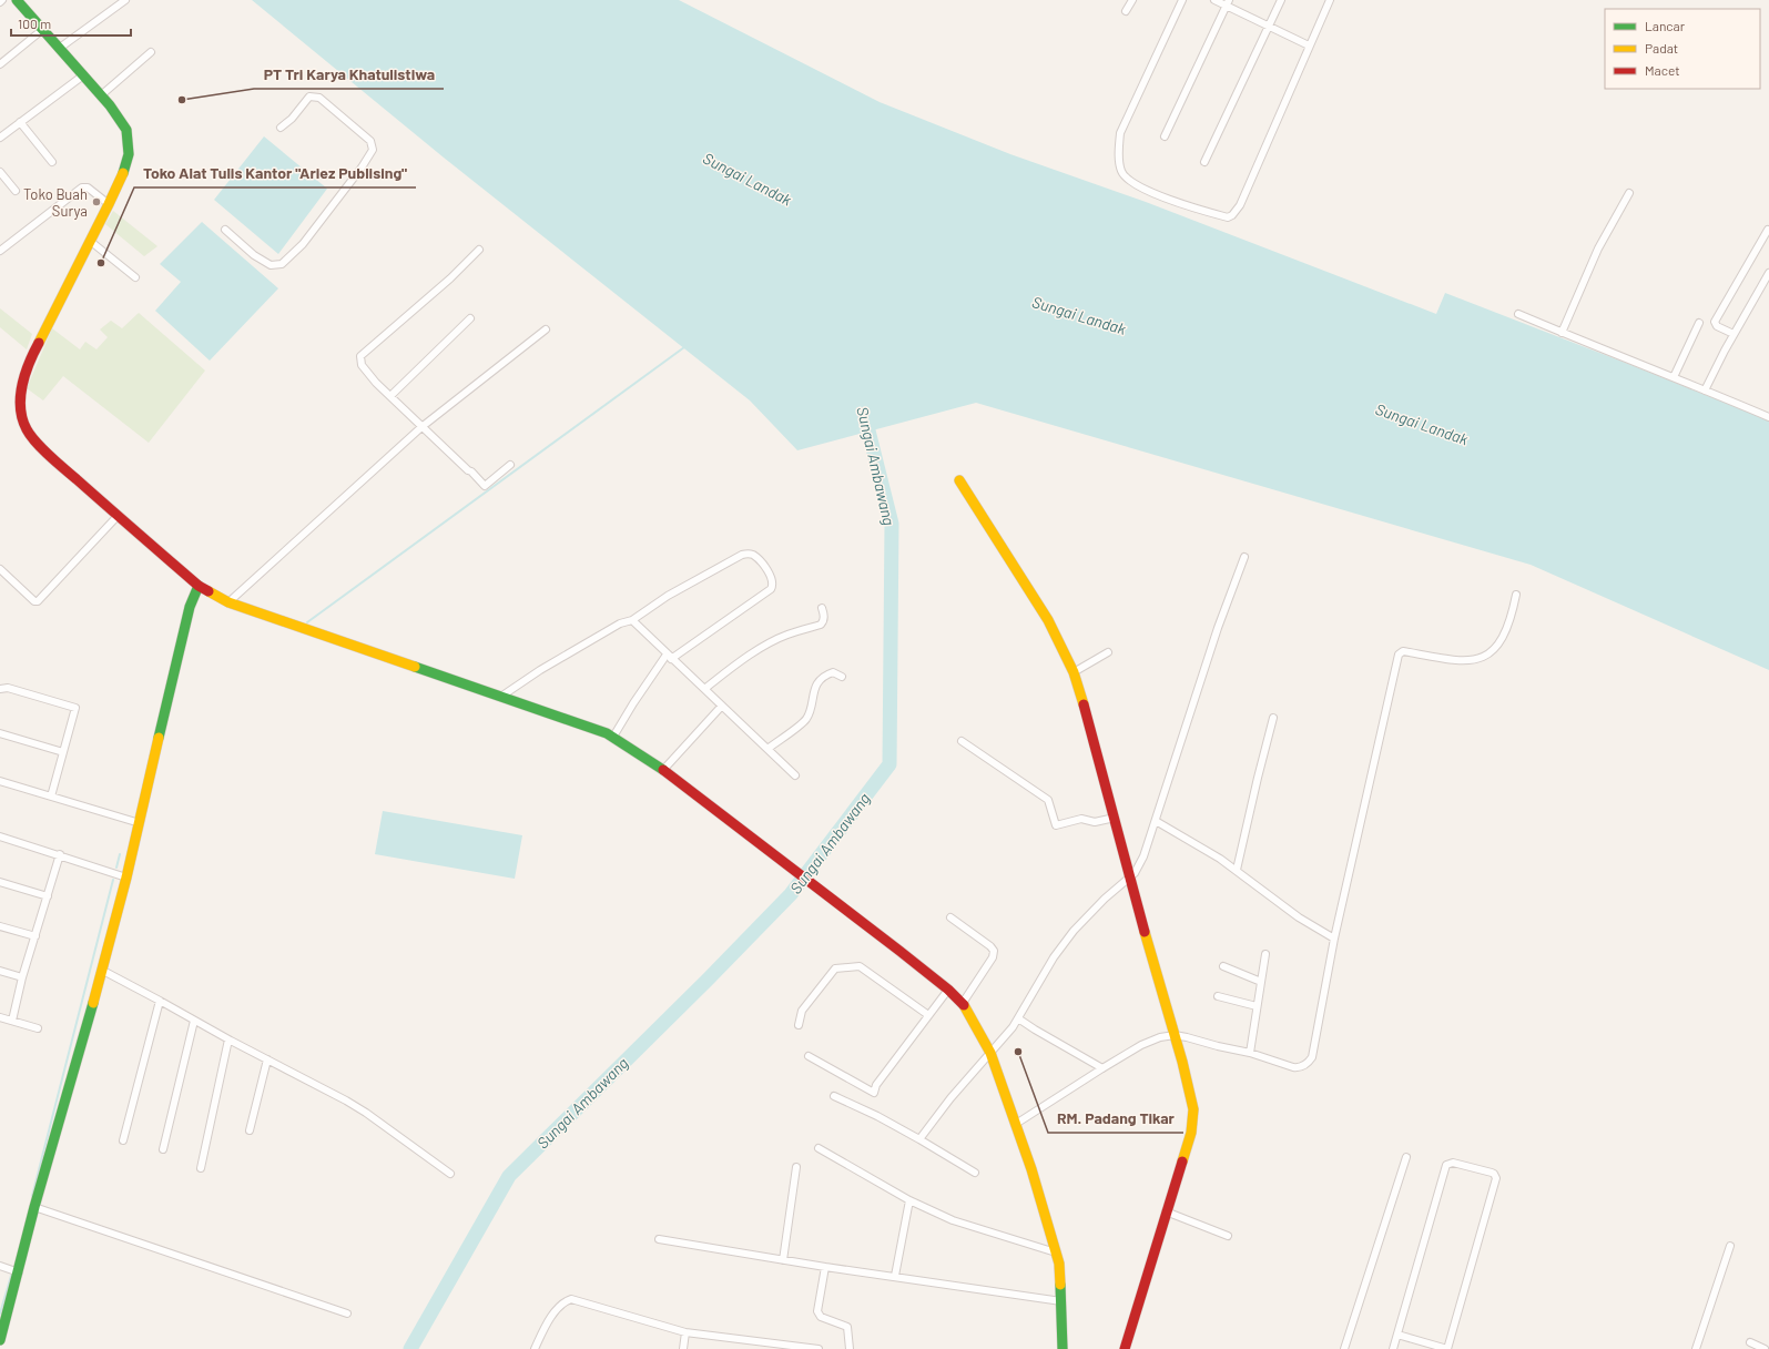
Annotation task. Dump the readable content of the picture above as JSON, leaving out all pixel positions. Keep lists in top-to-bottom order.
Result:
{
  "water": ["Sungai Landak", "Sungai Ambawang"],
  "places": [
    "PT Tri Karya Khatulistiwa",
    "Toko Buah Surya",
    "Toko Alat Tulis Kantor \"Ariez Publising\"",
    "RM. Padang Tikar"
  ],
  "legend": ["Lancar", "Padat", "Macet"],
  "scale_bar": "100 m"
}
